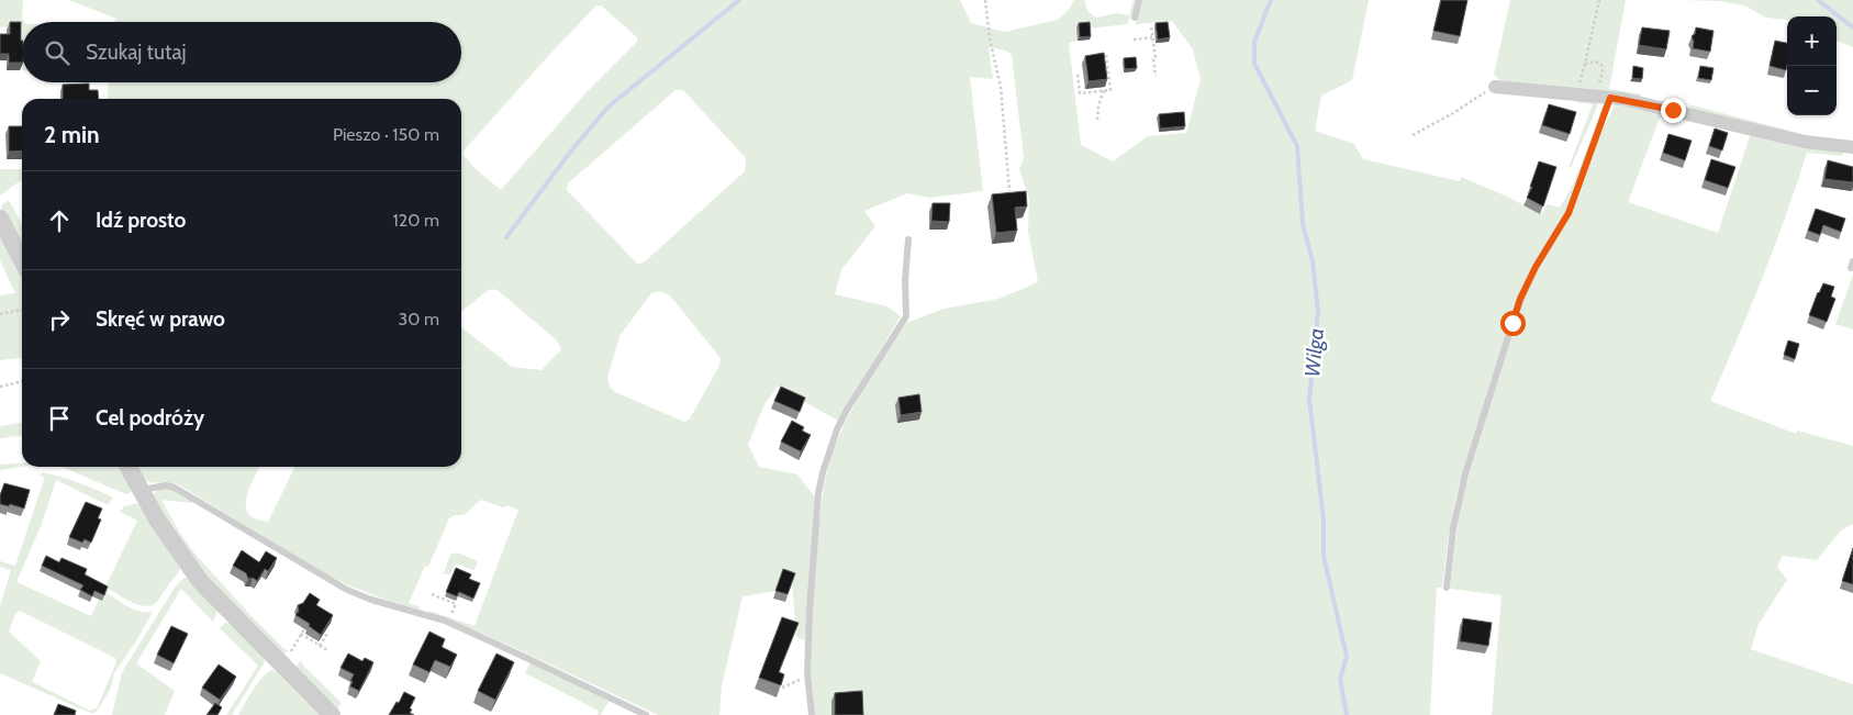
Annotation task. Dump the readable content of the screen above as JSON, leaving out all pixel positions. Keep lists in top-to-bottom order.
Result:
{
  "water": ["Wilga"],
  "page": {
    "map_buttons": ["+", "−"],
    "search": "Szukaj tutaj",
    "heading": ["2 min", "Pieszo · 150 m"],
    "list": [
      ["Idź prosto", "120 m"],
      ["Skręć w prawo", "30 m"],
      "Cel podróży"
    ]
  }
}
